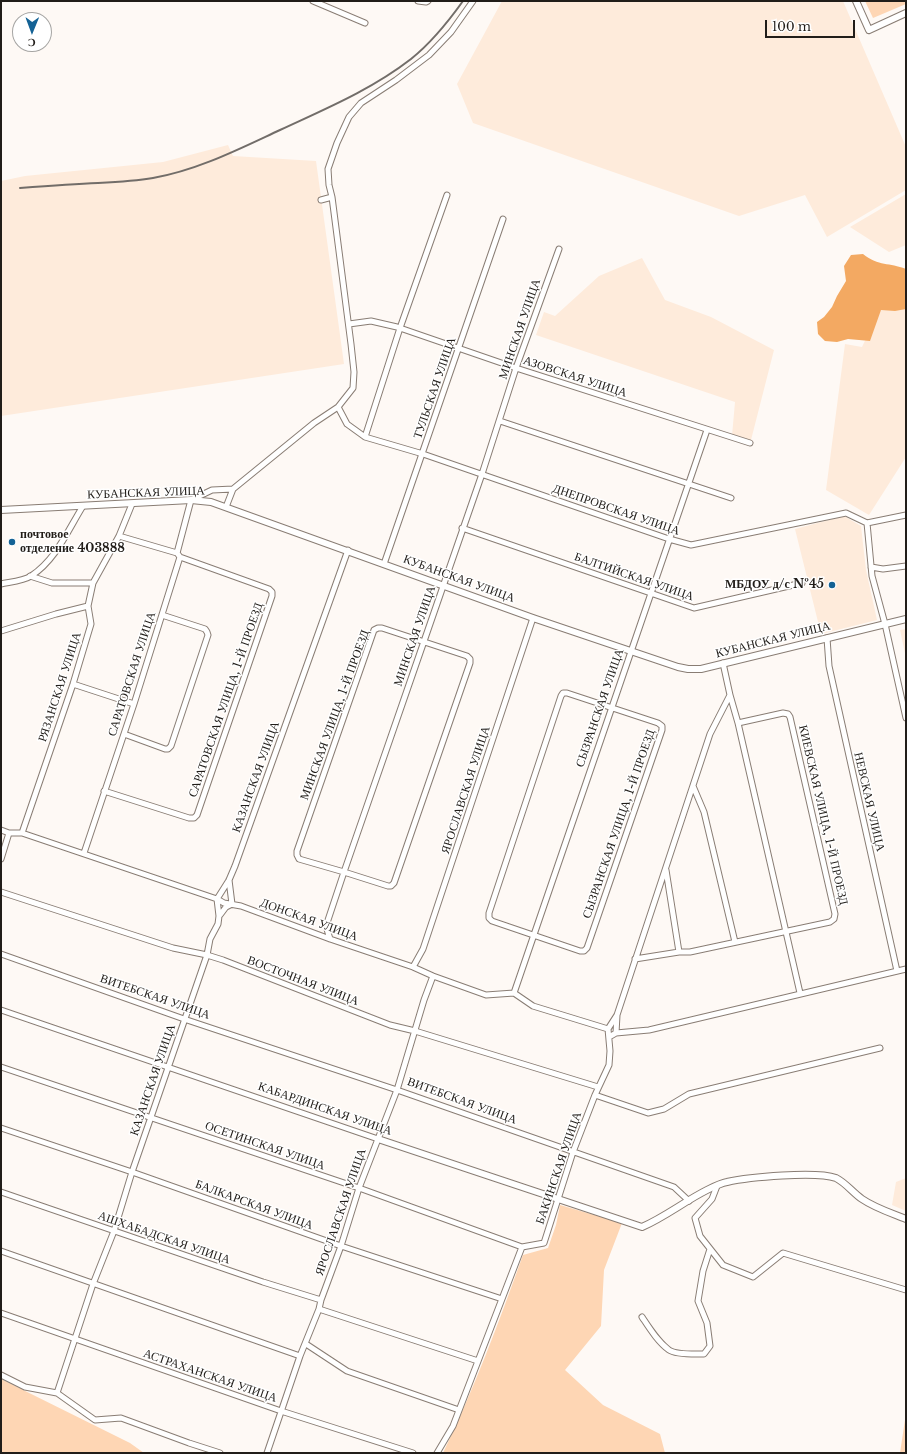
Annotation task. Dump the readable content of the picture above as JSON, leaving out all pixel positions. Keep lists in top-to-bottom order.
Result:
{
  "streets": {
    "street": [
      "МИНСКАЯ УЛИЦА",
      "АЗОВСКАЯ УЛИЦА",
      "ТУЛЬСКАЯ УЛИЦА",
      "КУБАНСКАЯ УЛИЦА",
      "ДНЕПРОВСКАЯ УЛИЦА",
      "БАЛТИЙСКАЯ УЛИЦА",
      "САРАТОВСКАЯ УЛИЦА",
      "РЯЗАНСКАЯ УЛИЦА",
      "САРАТОВСКАЯ УЛИЦА, 1-Й ПРОЕЗД",
      "СЫЗРАНСКАЯ УЛИЦА",
      "МИНСКАЯ УЛИЦА, 1-Й ПРОЕЗД",
      "КАЗАНСКАЯ УЛИЦА",
      "ЯРОСЛАВСКАЯ УЛИЦА",
      "НЕВСКАЯ УЛИЦА",
      "КИЕВСКАЯ УЛИЦА, 1-Й ПРОЕЗД",
      "СЫЗРАНСКАЯ УЛИЦА, 1-Й ПРОЕЗД",
      "ДОНСКАЯ УЛИЦА",
      "ВОСТОЧНАЯ УЛИЦА",
      "ВИТЕБСКАЯ УЛИЦА",
      "КАБАРДИНСКАЯ УЛИЦА",
      "ОСЕТИНСКАЯ УЛИЦА",
      "БАКИНСКАЯ УЛИЦА",
      "БАЛКАРСКАЯ УЛИЦА",
      "АШХАБАДСКАЯ УЛИЦА",
      "АСТРАХАНСКАЯ УЛИЦА"
    ]
  },
  "crossings": [
    ["МИНСКАЯ УЛИЦА", "АЗОВСКАЯ УЛИЦА"],
    ["МИНСКАЯ УЛИЦА", "КУБАНСКАЯ УЛИЦА"],
    ["МИНСКАЯ УЛИЦА", "ДНЕПРОВСКАЯ УЛИЦА"],
    ["МИНСКАЯ УЛИЦА", "БАЛТИЙСКАЯ УЛИЦА"],
    ["МИНСКАЯ УЛИЦА", "МИНСКАЯ УЛИЦА, 1-Й ПРОЕЗД"],
    ["МИНСКАЯ УЛИЦА", "ДОНСКАЯ УЛИЦА"],
    ["АЗОВСКАЯ УЛИЦА", "ТУЛЬСКАЯ УЛИЦА"],
    ["АЗОВСКАЯ УЛИЦА", "СЫЗРАНСКАЯ УЛИЦА"],
    ["ТУЛЬСКАЯ УЛИЦА", "КУБАНСКАЯ УЛИЦА"],
    ["ТУЛЬСКАЯ УЛИЦА", "ДНЕПРОВСКАЯ УЛИЦА"],
    ["КУБАНСКАЯ УЛИЦА", "САРАТОВСКАЯ УЛИЦА"],
    ["КУБАНСКАЯ УЛИЦА", "РЯЗАНСКАЯ УЛИЦА"],
    ["КУБАНСКАЯ УЛИЦА", "СЫЗРАНСКАЯ УЛИЦА"],
    ["КУБАНСКАЯ УЛИЦА", "КАЗАНСКАЯ УЛИЦА"],
    ["КУБАНСКАЯ УЛИЦА", "ЯРОСЛАВСКАЯ УЛИЦА"],
    ["КУБАНСКАЯ УЛИЦА", "НЕВСКАЯ УЛИЦА"],
    ["ДНЕПРОВСКАЯ УЛИЦА", "СЫЗРАНСКАЯ УЛИЦА"],
    ["БАЛТИЙСКАЯ УЛИЦА", "СЫЗРАНСКАЯ УЛИЦА"],
    ["САРАТОВСКАЯ УЛИЦА", "САРАТОВСКАЯ УЛИЦА, 1-Й ПРОЕЗД"],
    ["САРАТОВСКАЯ УЛИЦА", "ДОНСКАЯ УЛИЦА"],
    ["РЯЗАНСКАЯ УЛИЦА", "ДОНСКАЯ УЛИЦА"],
    ["СЫЗРАНСКАЯ УЛИЦА", "СЫЗРАНСКАЯ УЛИЦА, 1-Й ПРОЕЗД"],
    ["СЫЗРАНСКАЯ УЛИЦА", "ДОНСКАЯ УЛИЦА"],
    ["КАЗАНСКАЯ УЛИЦА", "ДОНСКАЯ УЛИЦА"],
    ["КАЗАНСКАЯ УЛИЦА", "ВОСТОЧНАЯ УЛИЦА"],
    ["КАЗАНСКАЯ УЛИЦА", "ВИТЕБСКАЯ УЛИЦА"],
    ["КАЗАНСКАЯ УЛИЦА", "КАБАРДИНСКАЯ УЛИЦА"],
    ["КАЗАНСКАЯ УЛИЦА", "ОСЕТИНСКАЯ УЛИЦА"],
    ["КАЗАНСКАЯ УЛИЦА", "БАЛКАРСКАЯ УЛИЦА"],
    ["КАЗАНСКАЯ УЛИЦА", "АШХАБАДСКАЯ УЛИЦА"],
    ["КАЗАНСКАЯ УЛИЦА", "АСТРАХАНСКАЯ УЛИЦА"],
    ["ЯРОСЛАВСКАЯ УЛИЦА", "ДОНСКАЯ УЛИЦА"],
    ["ЯРОСЛАВСКАЯ УЛИЦА", "ВОСТОЧНАЯ УЛИЦА"],
    ["ЯРОСЛАВСКАЯ УЛИЦА", "ВИТЕБСКАЯ УЛИЦА"],
    ["ЯРОСЛАВСКАЯ УЛИЦА", "КАБАРДИНСКАЯ УЛИЦА"],
    ["ЯРОСЛАВСКАЯ УЛИЦА", "ОСЕТИНСКАЯ УЛИЦА"],
    ["ЯРОСЛАВСКАЯ УЛИЦА", "БАЛКАРСКАЯ УЛИЦА"],
    ["ЯРОСЛАВСКАЯ УЛИЦА", "АШХАБАДСКАЯ УЛИЦА"],
    ["ЯРОСЛАВСКАЯ УЛИЦА", "АСТРАХАНСКАЯ УЛИЦА"],
    ["ВОСТОЧНАЯ УЛИЦА", "БАКИНСКАЯ УЛИЦА"],
    ["ВИТЕБСКАЯ УЛИЦА", "КАБАРДИНСКАЯ УЛИЦА"],
    ["ВИТЕБСКАЯ УЛИЦА", "БАКИНСКАЯ УЛИЦА"],
    ["КАБАРДИНСКАЯ УЛИЦА", "БАКИНСКАЯ УЛИЦА"],
    ["ОСЕТИНСКАЯ УЛИЦА", "БАКИНСКАЯ УЛИЦА"]
  ],
  "places": ["почтовое отделение 403888", "МБДОУ д/с №45"],
  "scale_bar": "100 m",
  "north": "bottom"
}
